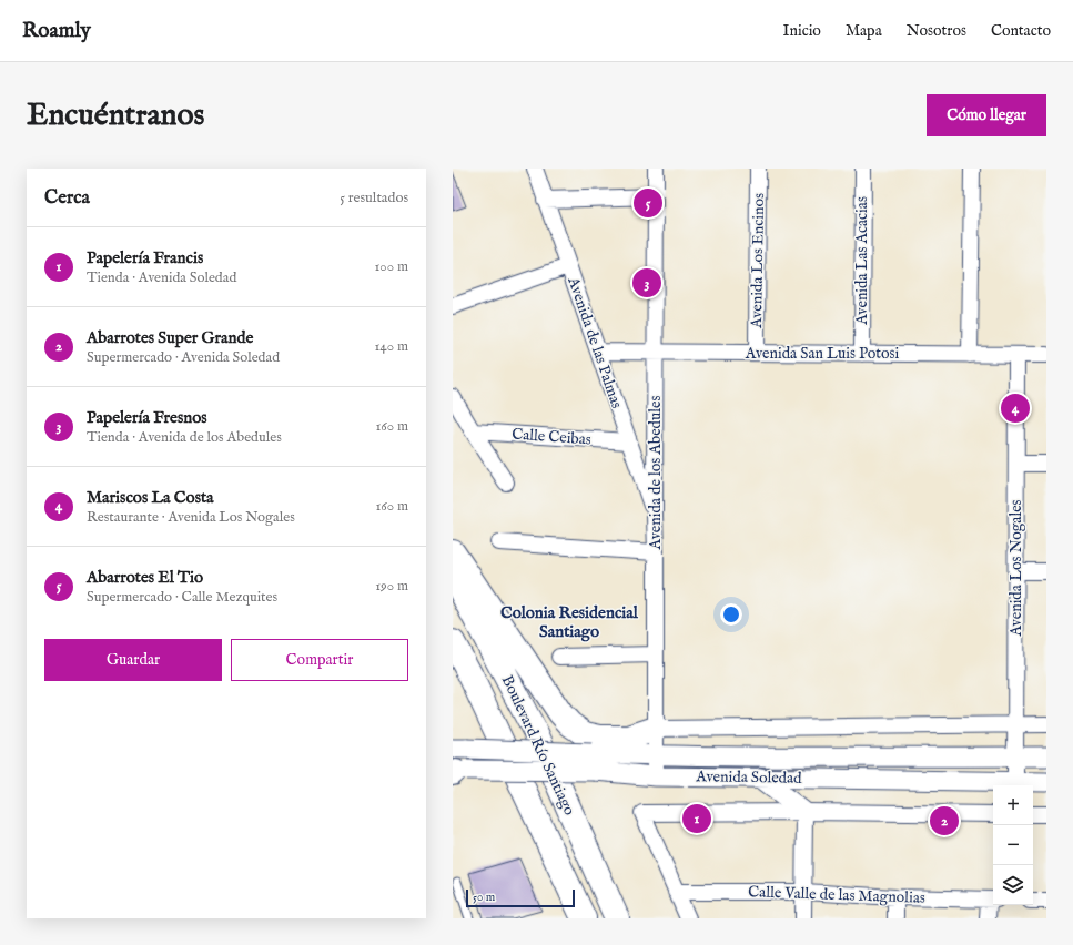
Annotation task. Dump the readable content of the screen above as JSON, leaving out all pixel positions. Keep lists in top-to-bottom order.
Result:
{
  "streets": {
    "main road": ["Boulevard Río Santiago"],
    "street": [
      "Avenida Los Encinos",
      "Avenida Las Acacias",
      "Avenida de las Palmas",
      "Avenida San Luis Potosi",
      "Calle Ceibas",
      "Avenida de los Abedules",
      "Avenida Los Nogales",
      "Avenida Soledad",
      "Calle Valle de las Magnolias"
    ]
  },
  "crossings": [
    ["Avenida Los Encinos", "Avenida San Luis Potosi"],
    ["Avenida Las Acacias", "Avenida San Luis Potosi"],
    ["Avenida de las Palmas", "Avenida San Luis Potosi"],
    ["Avenida de las Palmas", "Calle Ceibas"],
    ["Avenida de las Palmas", "Avenida de los Abedules"],
    ["Avenida San Luis Potosi", "Avenida de los Abedules"],
    ["Avenida San Luis Potosi", "Avenida Los Nogales"],
    ["Avenida de los Abedules", "Avenida Soledad"],
    ["Avenida Los Nogales", "Avenida Soledad"]
  ],
  "districts": ["Colonia Residencial Santiago"],
  "scale_bar": "50 m",
  "page": {
    "header": "Roamly",
    "nav": [
      "Inicio",
      "Mapa",
      "Nosotros",
      "Contacto"
    ],
    "buttons": [
      "Cómo llegar",
      ["Guardar", "Compartir"]
    ],
    "title": "Encuéntranos",
    "heading": ["Cerca", "5 resultados"],
    "pins": [
      "5",
      "3",
      "4",
      "1",
      "2"
    ],
    "list": [
      {
        "mark": "1",
        "name": "Papelería Francis",
        "note": "Tienda · Avenida Soledad",
        "value": "100 m"
      },
      {
        "mark": "2",
        "name": "Abarrotes Super Grande",
        "note": "Supermercado · Avenida Soledad",
        "value": "140 m"
      },
      {
        "mark": "3",
        "name": "Papelería Fresnos",
        "note": "Tienda · Avenida de los Abedules",
        "value": "160 m"
      },
      {
        "mark": "4",
        "name": "Mariscos La Costa",
        "note": "Restaurante · Avenida Los Nogales",
        "value": "160 m"
      },
      {
        "mark": "5",
        "name": "Abarrotes El Tio",
        "note": "Supermercado · Calle Mezquites",
        "value": "190 m"
      }
    ],
    "map_buttons": ["+", "−"],
    "scale": "50 m"
  }
}
